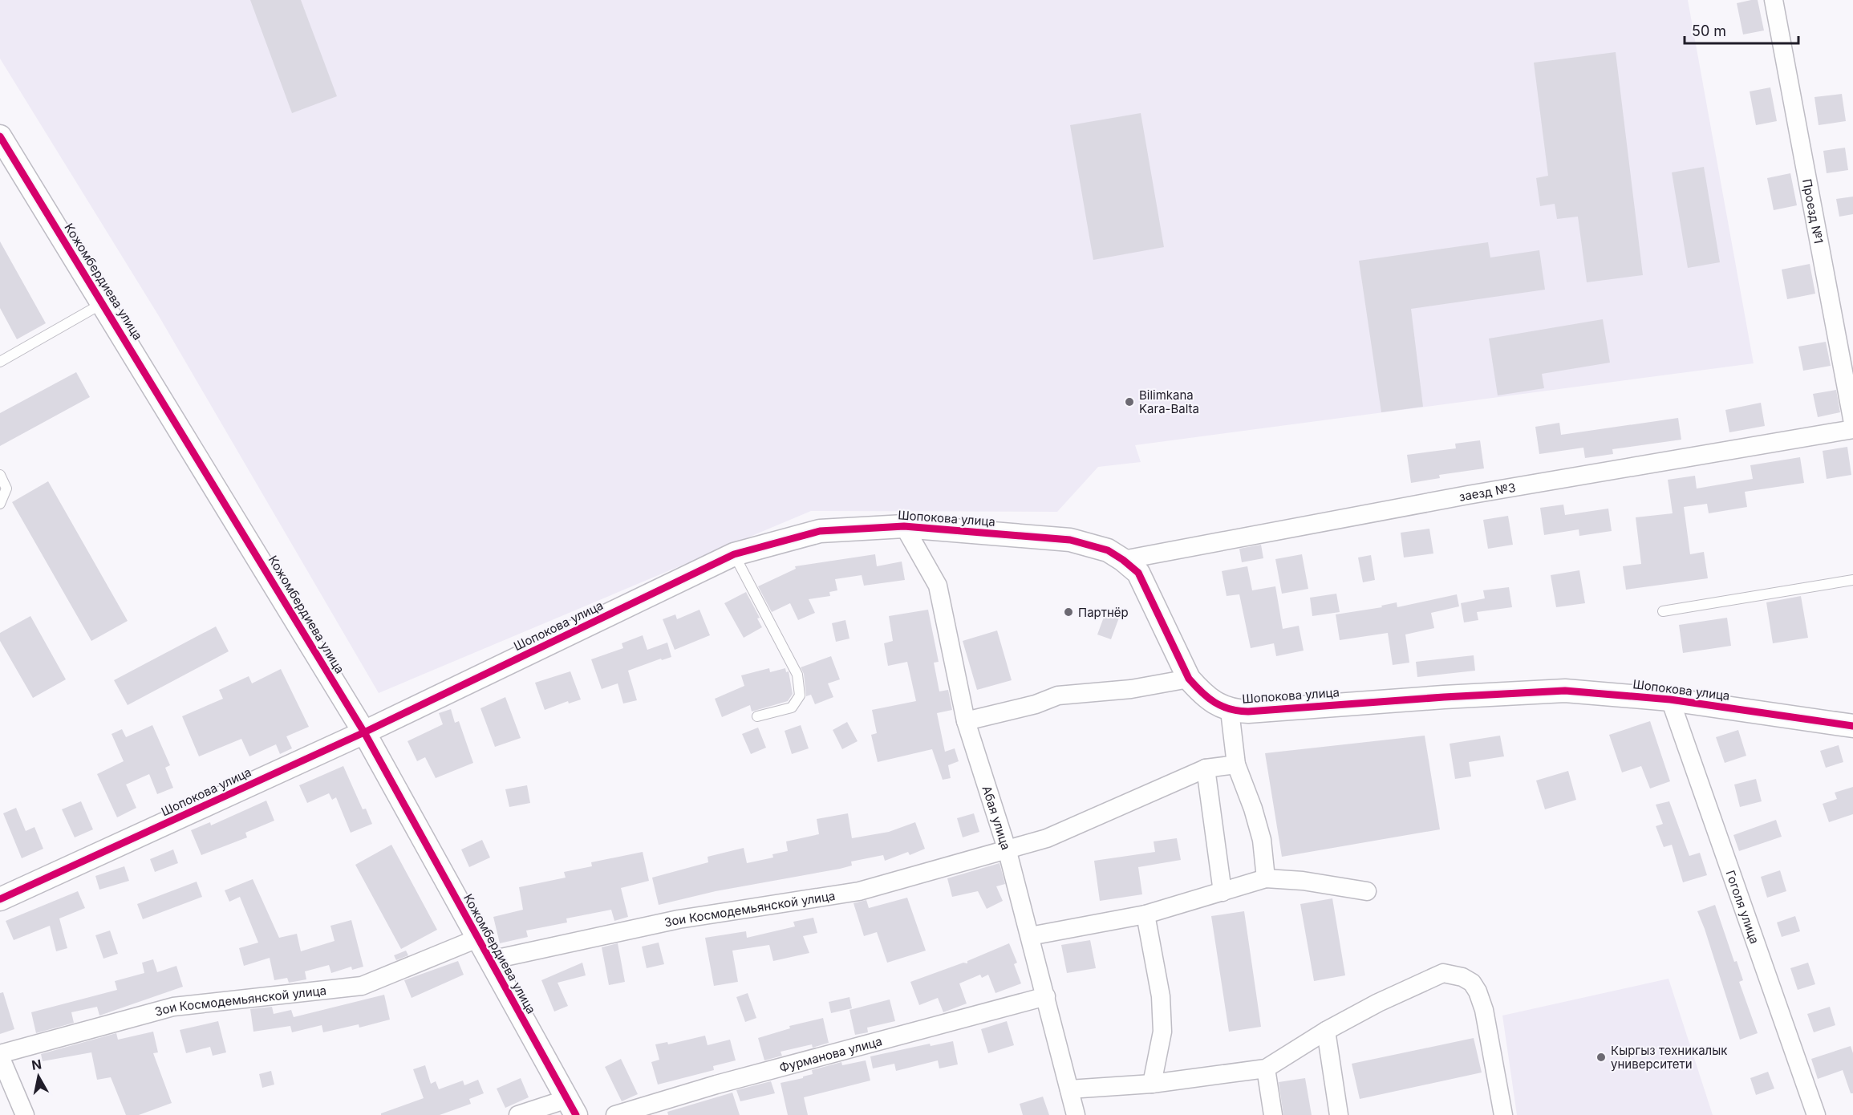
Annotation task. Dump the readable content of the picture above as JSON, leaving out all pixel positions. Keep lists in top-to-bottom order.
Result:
{
  "streets": {
    "street": [
      "Проезд №1",
      "Кожомбердиева улица",
      "заезд №3",
      "Шопокова улица",
      "Абая улица",
      "Гоголя улица",
      "Зои Космодемьянской улица",
      "Фурманова улица"
    ]
  },
  "crossings": [
    ["Кожомбердиева улица", "Шопокова улица"],
    ["Кожомбердиева улица", "Зои Космодемьянской улица"],
    ["заезд №3", "Шопокова улица"],
    ["Шопокова улица", "Абая улица"],
    ["Шопокова улица", "Гоголя улица"],
    ["Абая улица", "Зои Космодемьянской улица"],
    ["Абая улица", "Фурманова улица"]
  ],
  "places": ["Bilimkana Kara-Balta", "Партнёр", "Кыргыз техникалык университети"],
  "scale_bar": "50 m",
  "north": "top"
}
